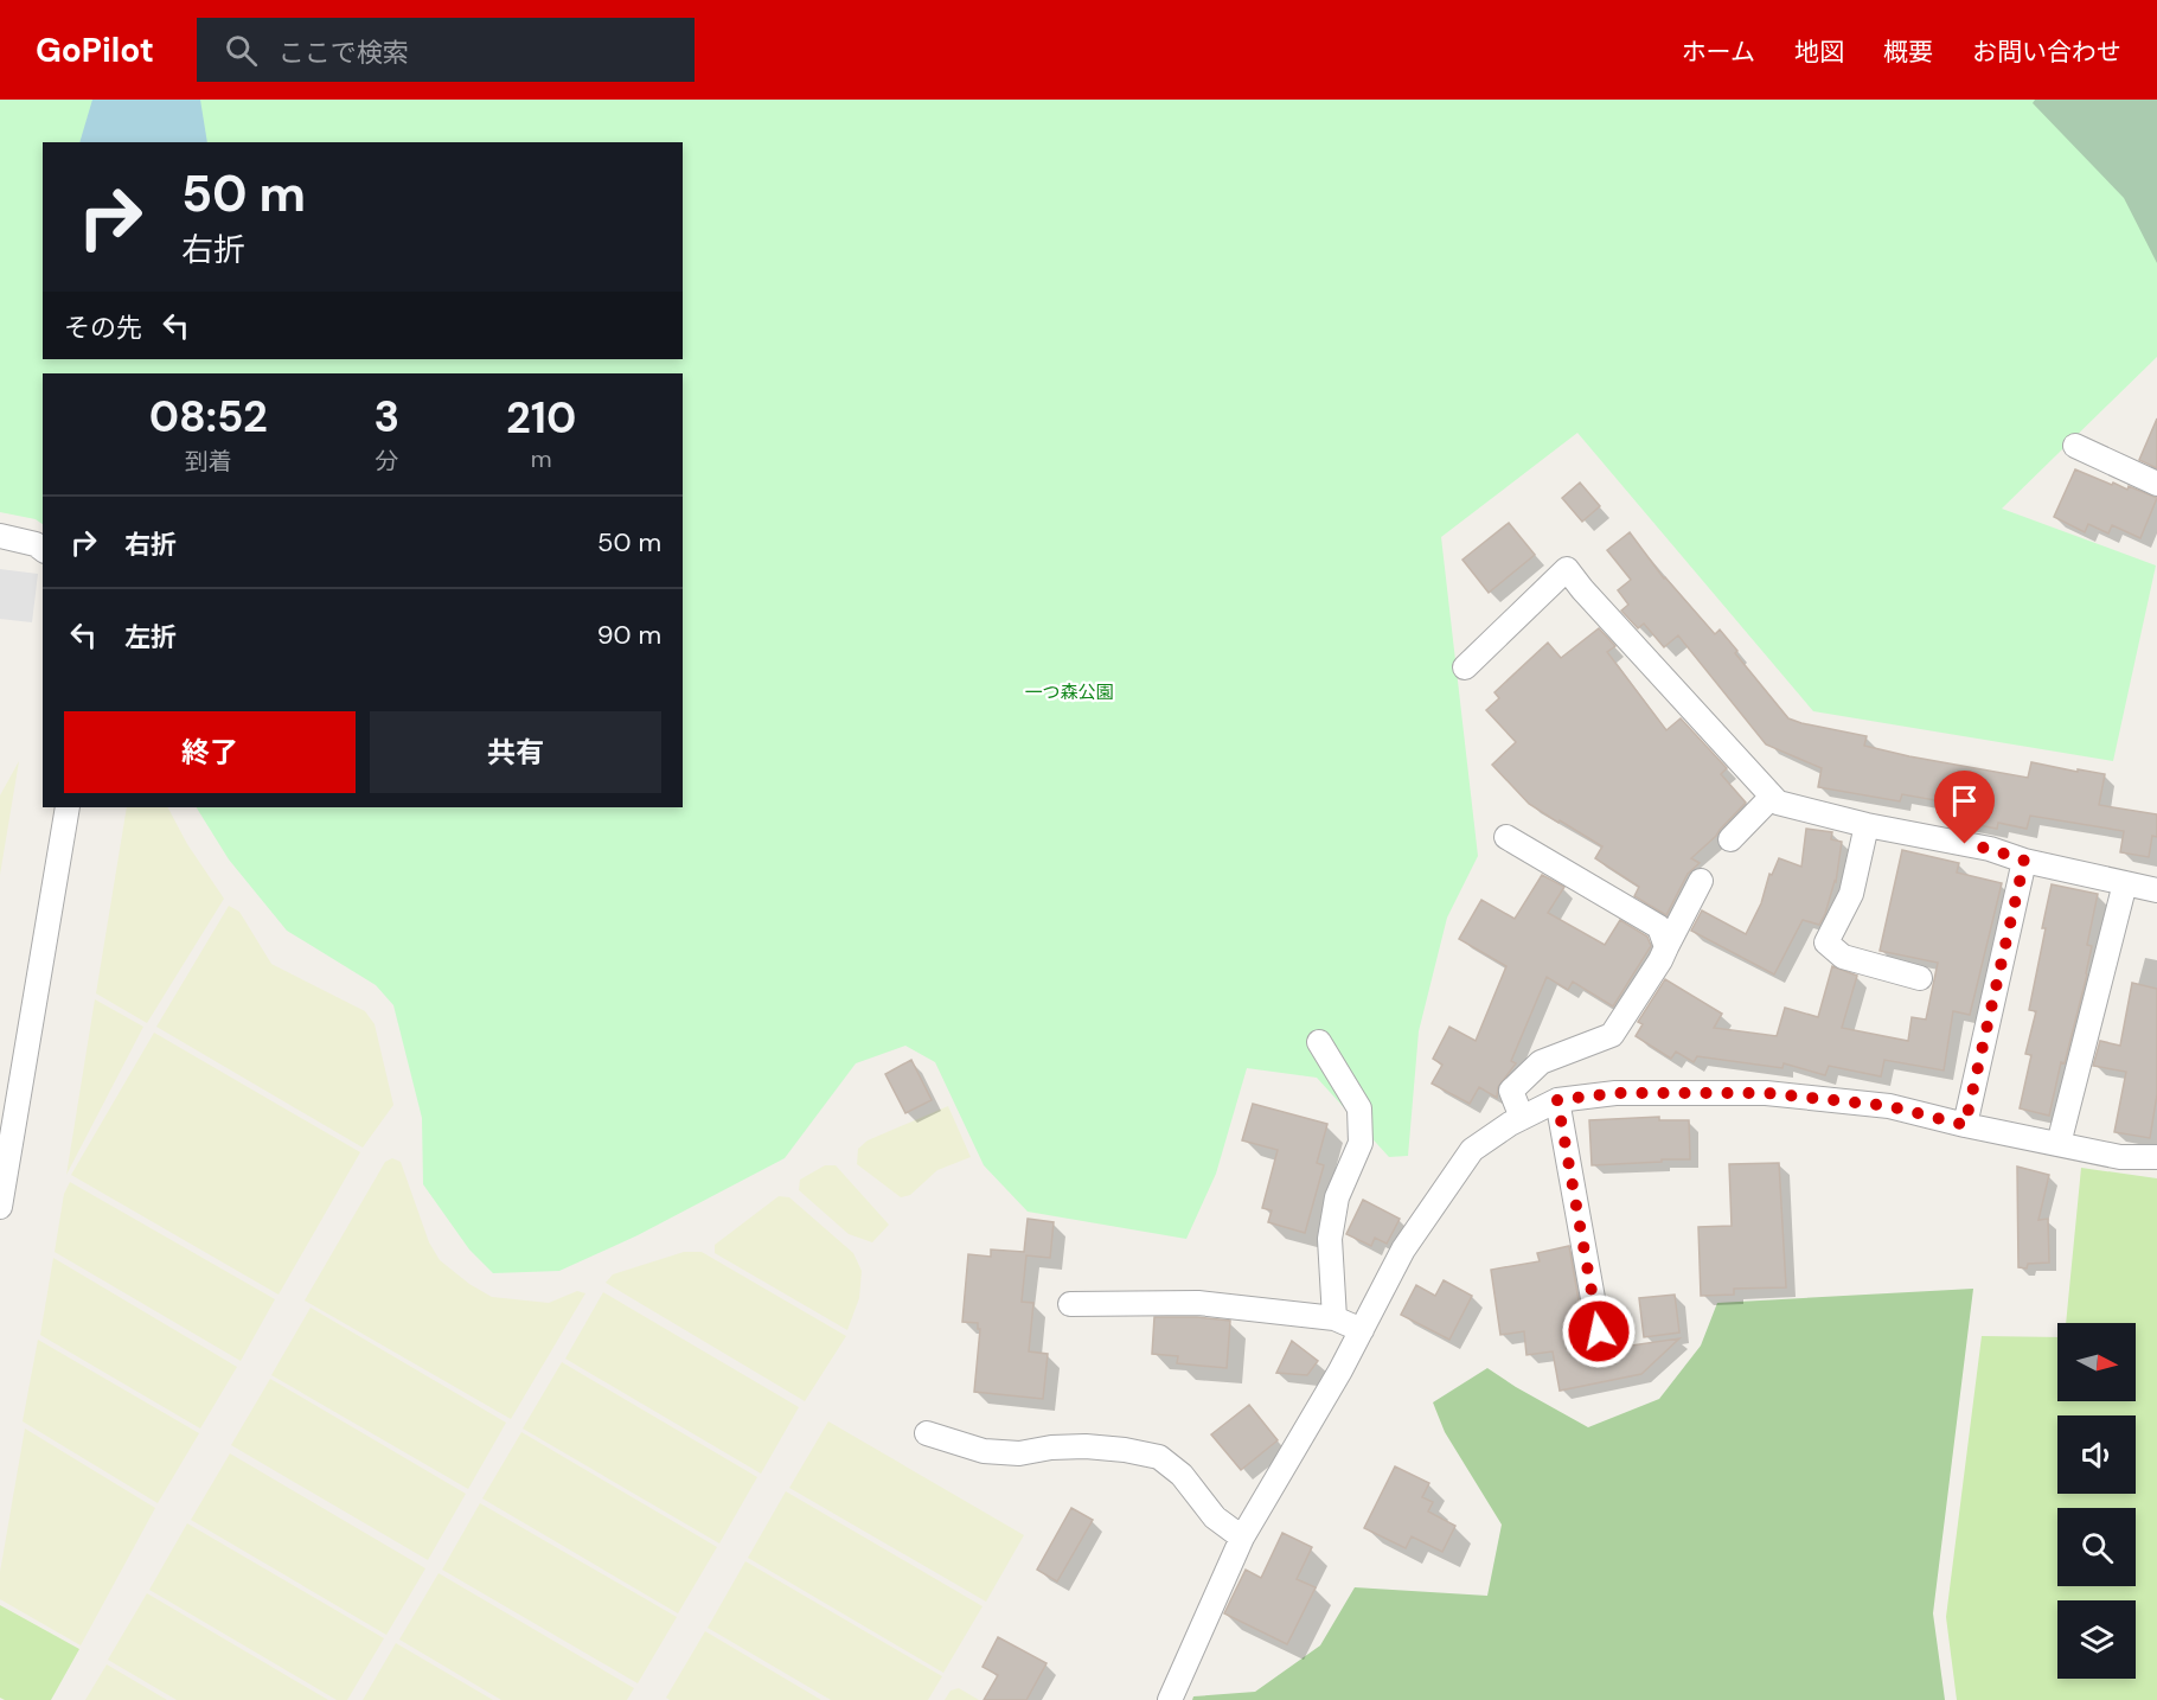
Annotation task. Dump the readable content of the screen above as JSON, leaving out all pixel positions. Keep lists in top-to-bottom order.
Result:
{
  "parks": ["一つ森公園"],
  "north": "right",
  "page": {
    "header": "GoPilot",
    "search": "ここで検索",
    "nav": [
      "ホーム",
      "地図",
      "概要",
      "お問い合わせ"
    ],
    "turn": ["50 m", "右折"],
    "then": "その先",
    "eta": [
      "08:52",
      "到着",
      "3",
      "分",
      "210",
      "m"
    ],
    "list": [
      {
        "name": "右折",
        "value": "50 m"
      },
      {
        "name": "左折",
        "value": "90 m"
      }
    ],
    "buttons": ["終了", "共有"]
  }
}
